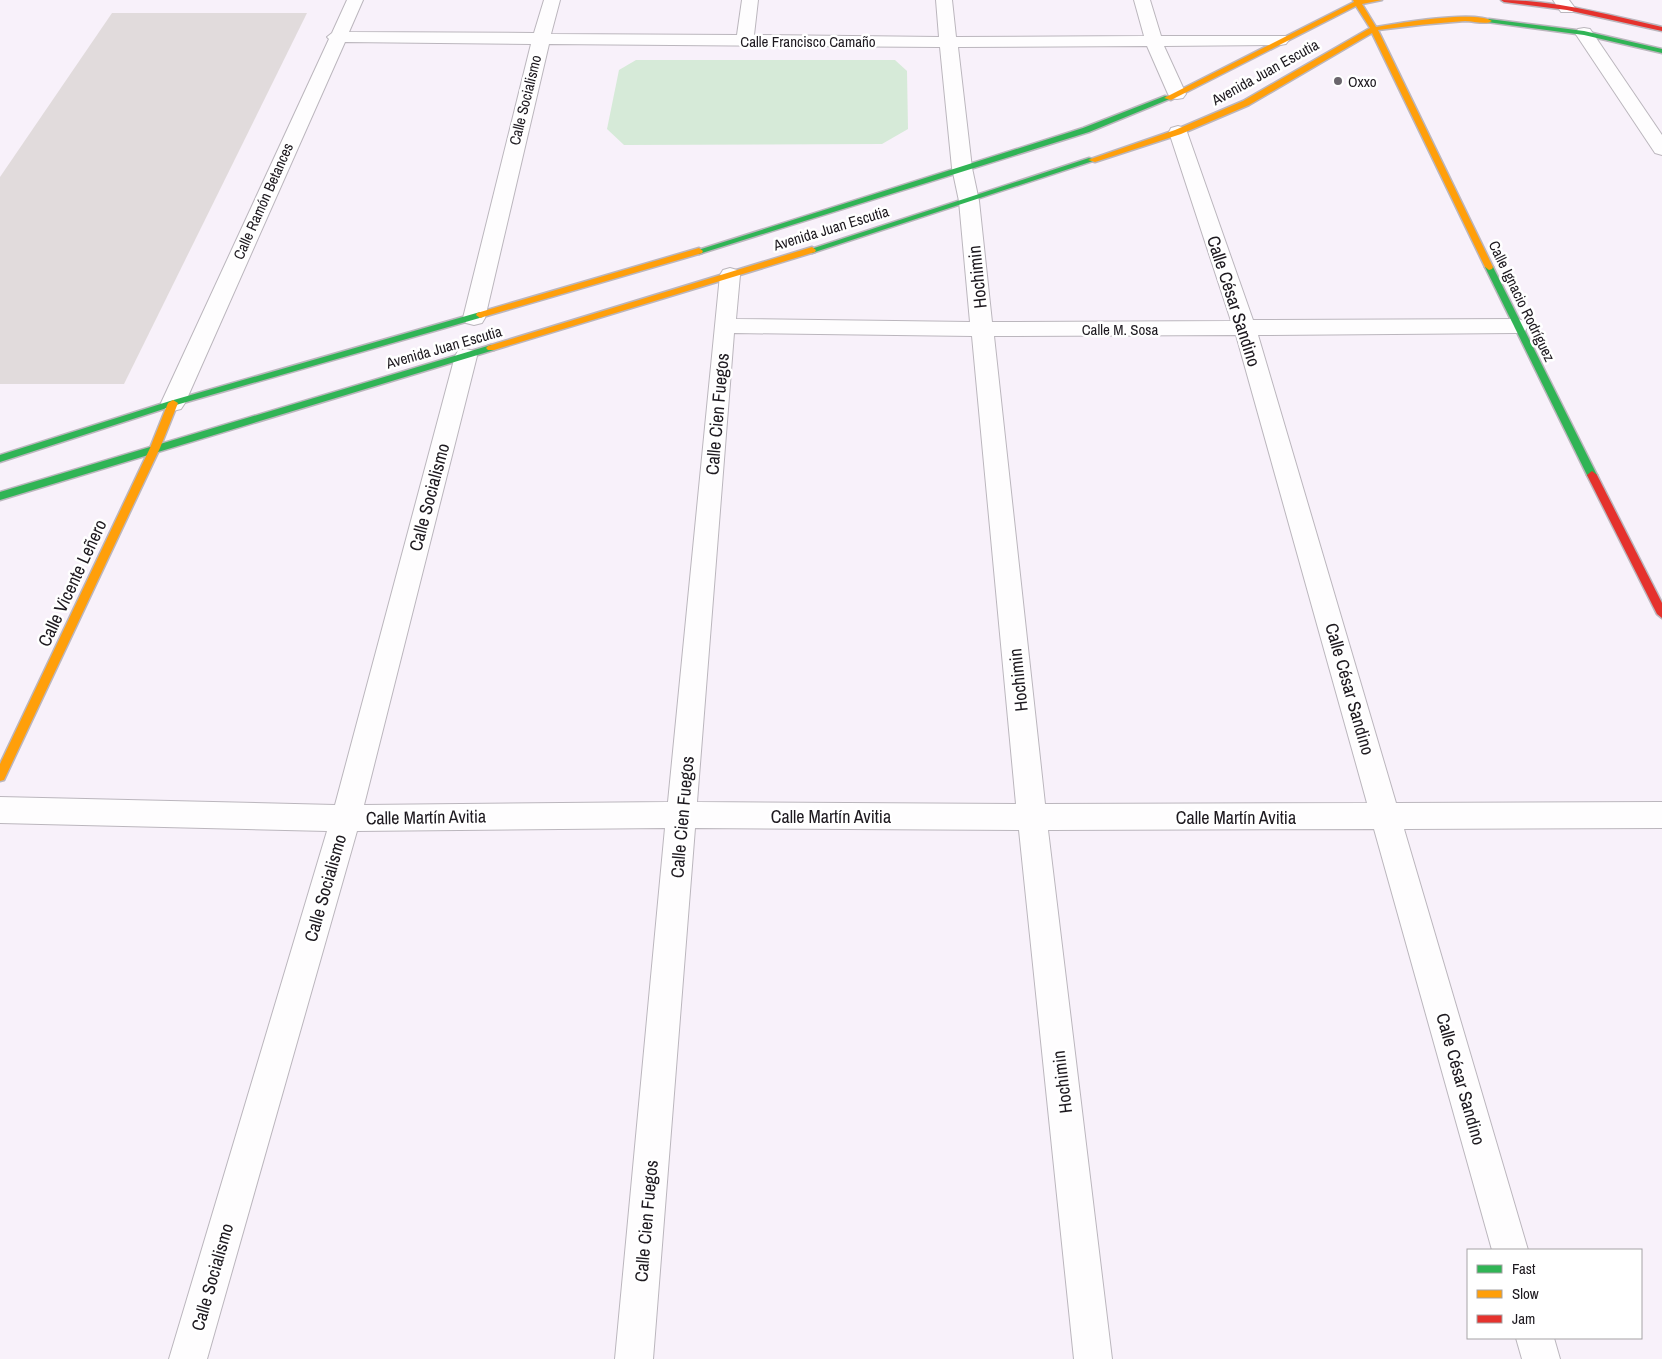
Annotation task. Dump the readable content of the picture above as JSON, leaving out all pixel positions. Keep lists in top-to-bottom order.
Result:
{
  "streets": {
    "main road": ["Avenida Juan Escutia", "Calle Ignacio Rodríguez", "Calle Vicente Leñero"],
    "street": [
      "Calle Francisco Camaño",
      "Calle Socialismo",
      "Calle Ramón Betances",
      "Hochimin",
      "Calle César Sandino",
      "Calle M. Sosa",
      "Calle Cien Fuegos",
      "Calle Martín Avitia"
    ]
  },
  "crossings": [
    ["Calle Francisco Camaño", "Avenida Juan Escutia"],
    ["Calle Francisco Camaño", "Calle Socialismo"],
    ["Calle Francisco Camaño", "Calle Ramón Betances"],
    ["Calle Francisco Camaño", "Hochimin"],
    ["Avenida Juan Escutia", "Calle Socialismo"],
    ["Avenida Juan Escutia", "Calle Ramón Betances"],
    ["Avenida Juan Escutia", "Hochimin"],
    ["Avenida Juan Escutia", "Calle César Sandino"],
    ["Avenida Juan Escutia", "Calle Ignacio Rodríguez"],
    ["Avenida Juan Escutia", "Calle Cien Fuegos"],
    ["Avenida Juan Escutia", "Calle Vicente Leñero"],
    ["Calle Socialismo", "Calle Martín Avitia"],
    ["Calle Ramón Betances", "Calle Vicente Leñero"],
    ["Hochimin", "Calle M. Sosa"],
    ["Hochimin", "Calle Martín Avitia"],
    ["Calle César Sandino", "Calle M. Sosa"],
    ["Calle César Sandino", "Calle Martín Avitia"],
    ["Calle Ignacio Rodríguez", "Calle M. Sosa"],
    ["Calle M. Sosa", "Calle Cien Fuegos"],
    ["Calle Cien Fuegos", "Calle Martín Avitia"]
  ],
  "places": ["Oxxo"],
  "legend": ["Fast", "Slow", "Jam"]
}
